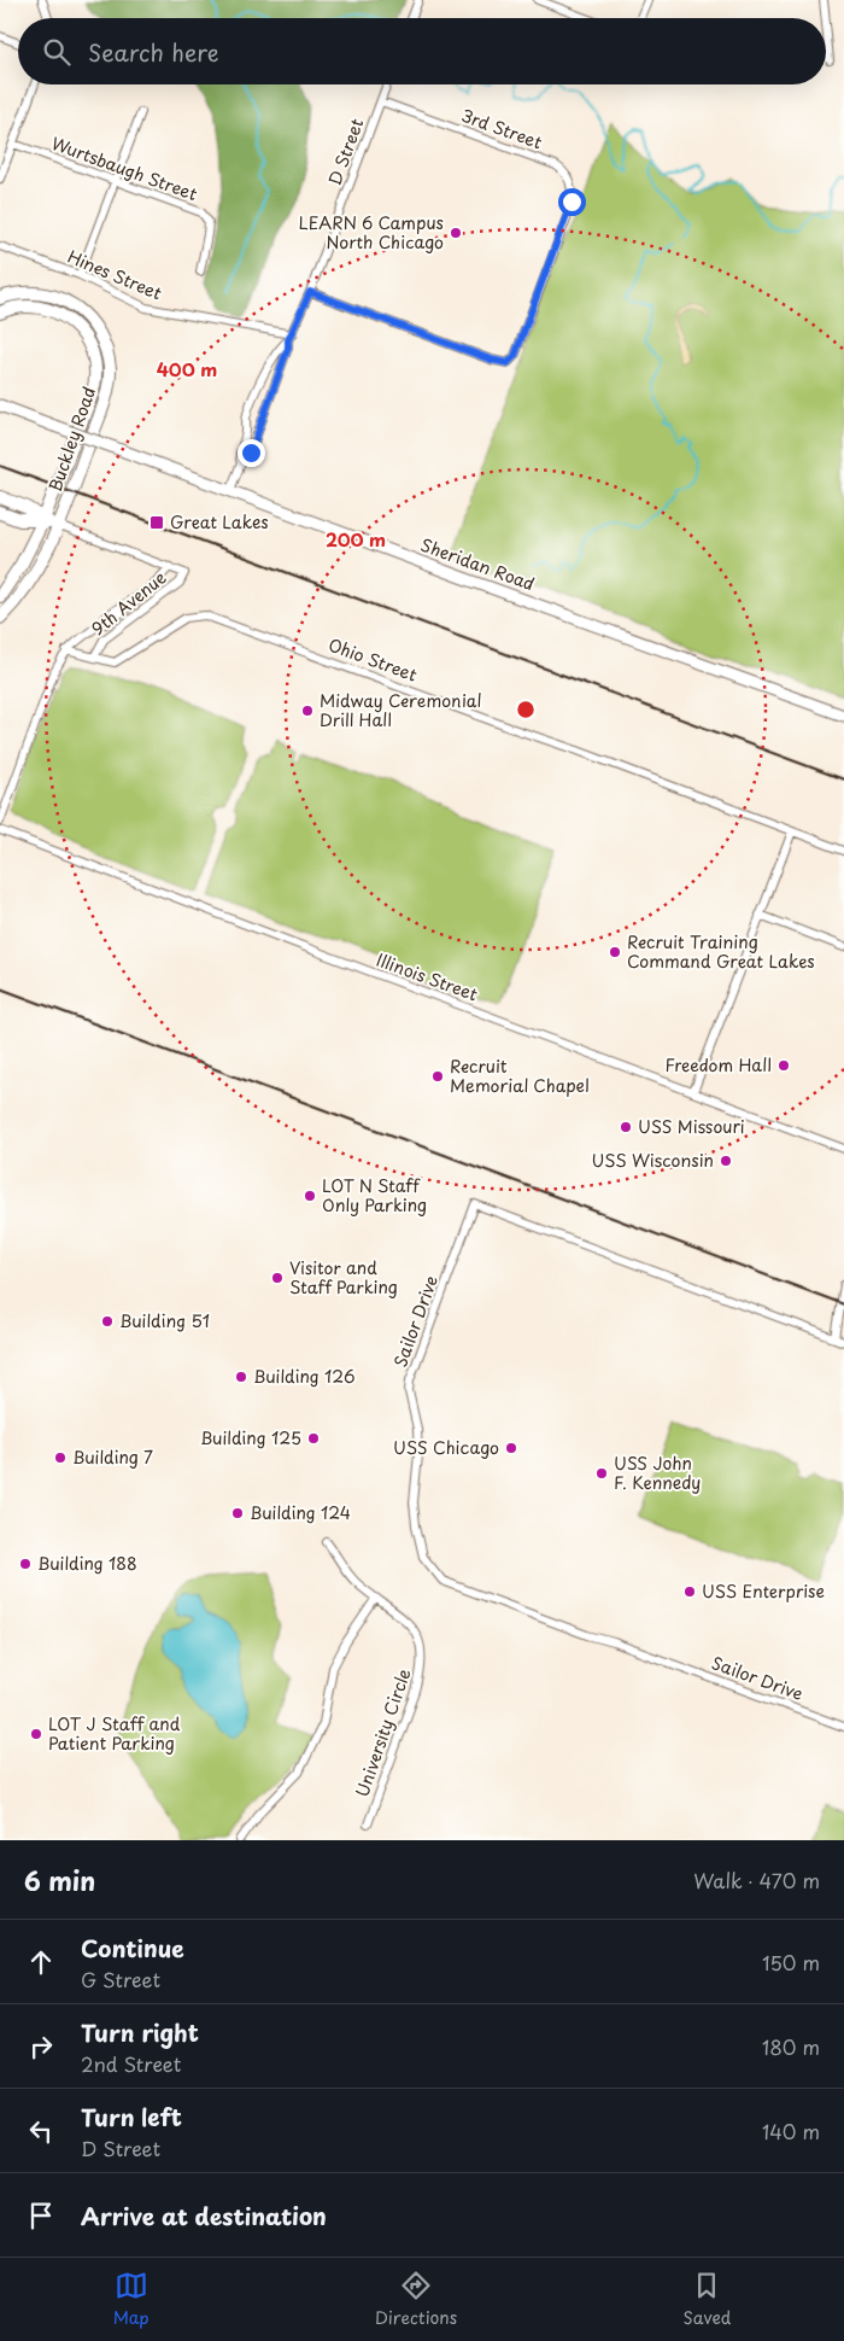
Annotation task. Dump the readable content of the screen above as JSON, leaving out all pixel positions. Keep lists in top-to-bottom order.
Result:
{
  "streets": {
    "highway": ["Buckley Road"],
    "main road": ["Sheridan Road"],
    "street": [
      "3rd Street",
      "D Street",
      "Wurtsbaugh Street",
      "Hines Street",
      "9th Avenue",
      "Ohio Street",
      "Illinois Street",
      "Sailor Drive",
      "University Circle"
    ]
  },
  "crossings": [
    ["3rd Street", "D Street"],
    ["D Street", "Hines Street"],
    ["D Street", "Sheridan Road"],
    ["9th Avenue", "Ohio Street"]
  ],
  "places": {
    "other": [
      "LEARN 6 Campus North Chicago",
      "Midway Ceremonial Drill Hall",
      "Recruit Training Command Great Lakes",
      "Freedom Hall",
      "Recruit Memorial Chapel",
      "USS Missouri",
      "USS Wisconsin",
      "LOT N Staff Only Parking",
      "Visitor and Staff Parking",
      "Building 51",
      "Building 126",
      "Building 125",
      "USS Chicago",
      "Building 7",
      "USS John F. Kennedy",
      "Building 124",
      "Building 188",
      "USS Enterprise",
      "LOT J Staff and Patient Parking"
    ],
    "transit": ["Great Lakes"]
  },
  "page": {
    "search": "Search here",
    "heading": ["6 min", "Walk · 470 m"],
    "list": [
      ["Continue", "G Street", "150 m"],
      ["Turn right", "2nd Street", "180 m"],
      ["Turn left", "D Street", "140 m"],
      "Arrive at destination"
    ],
    "nav": ["Map", "Directions", "Saved"]
  },
  "rings": ["400 m", "200 m"]
}
